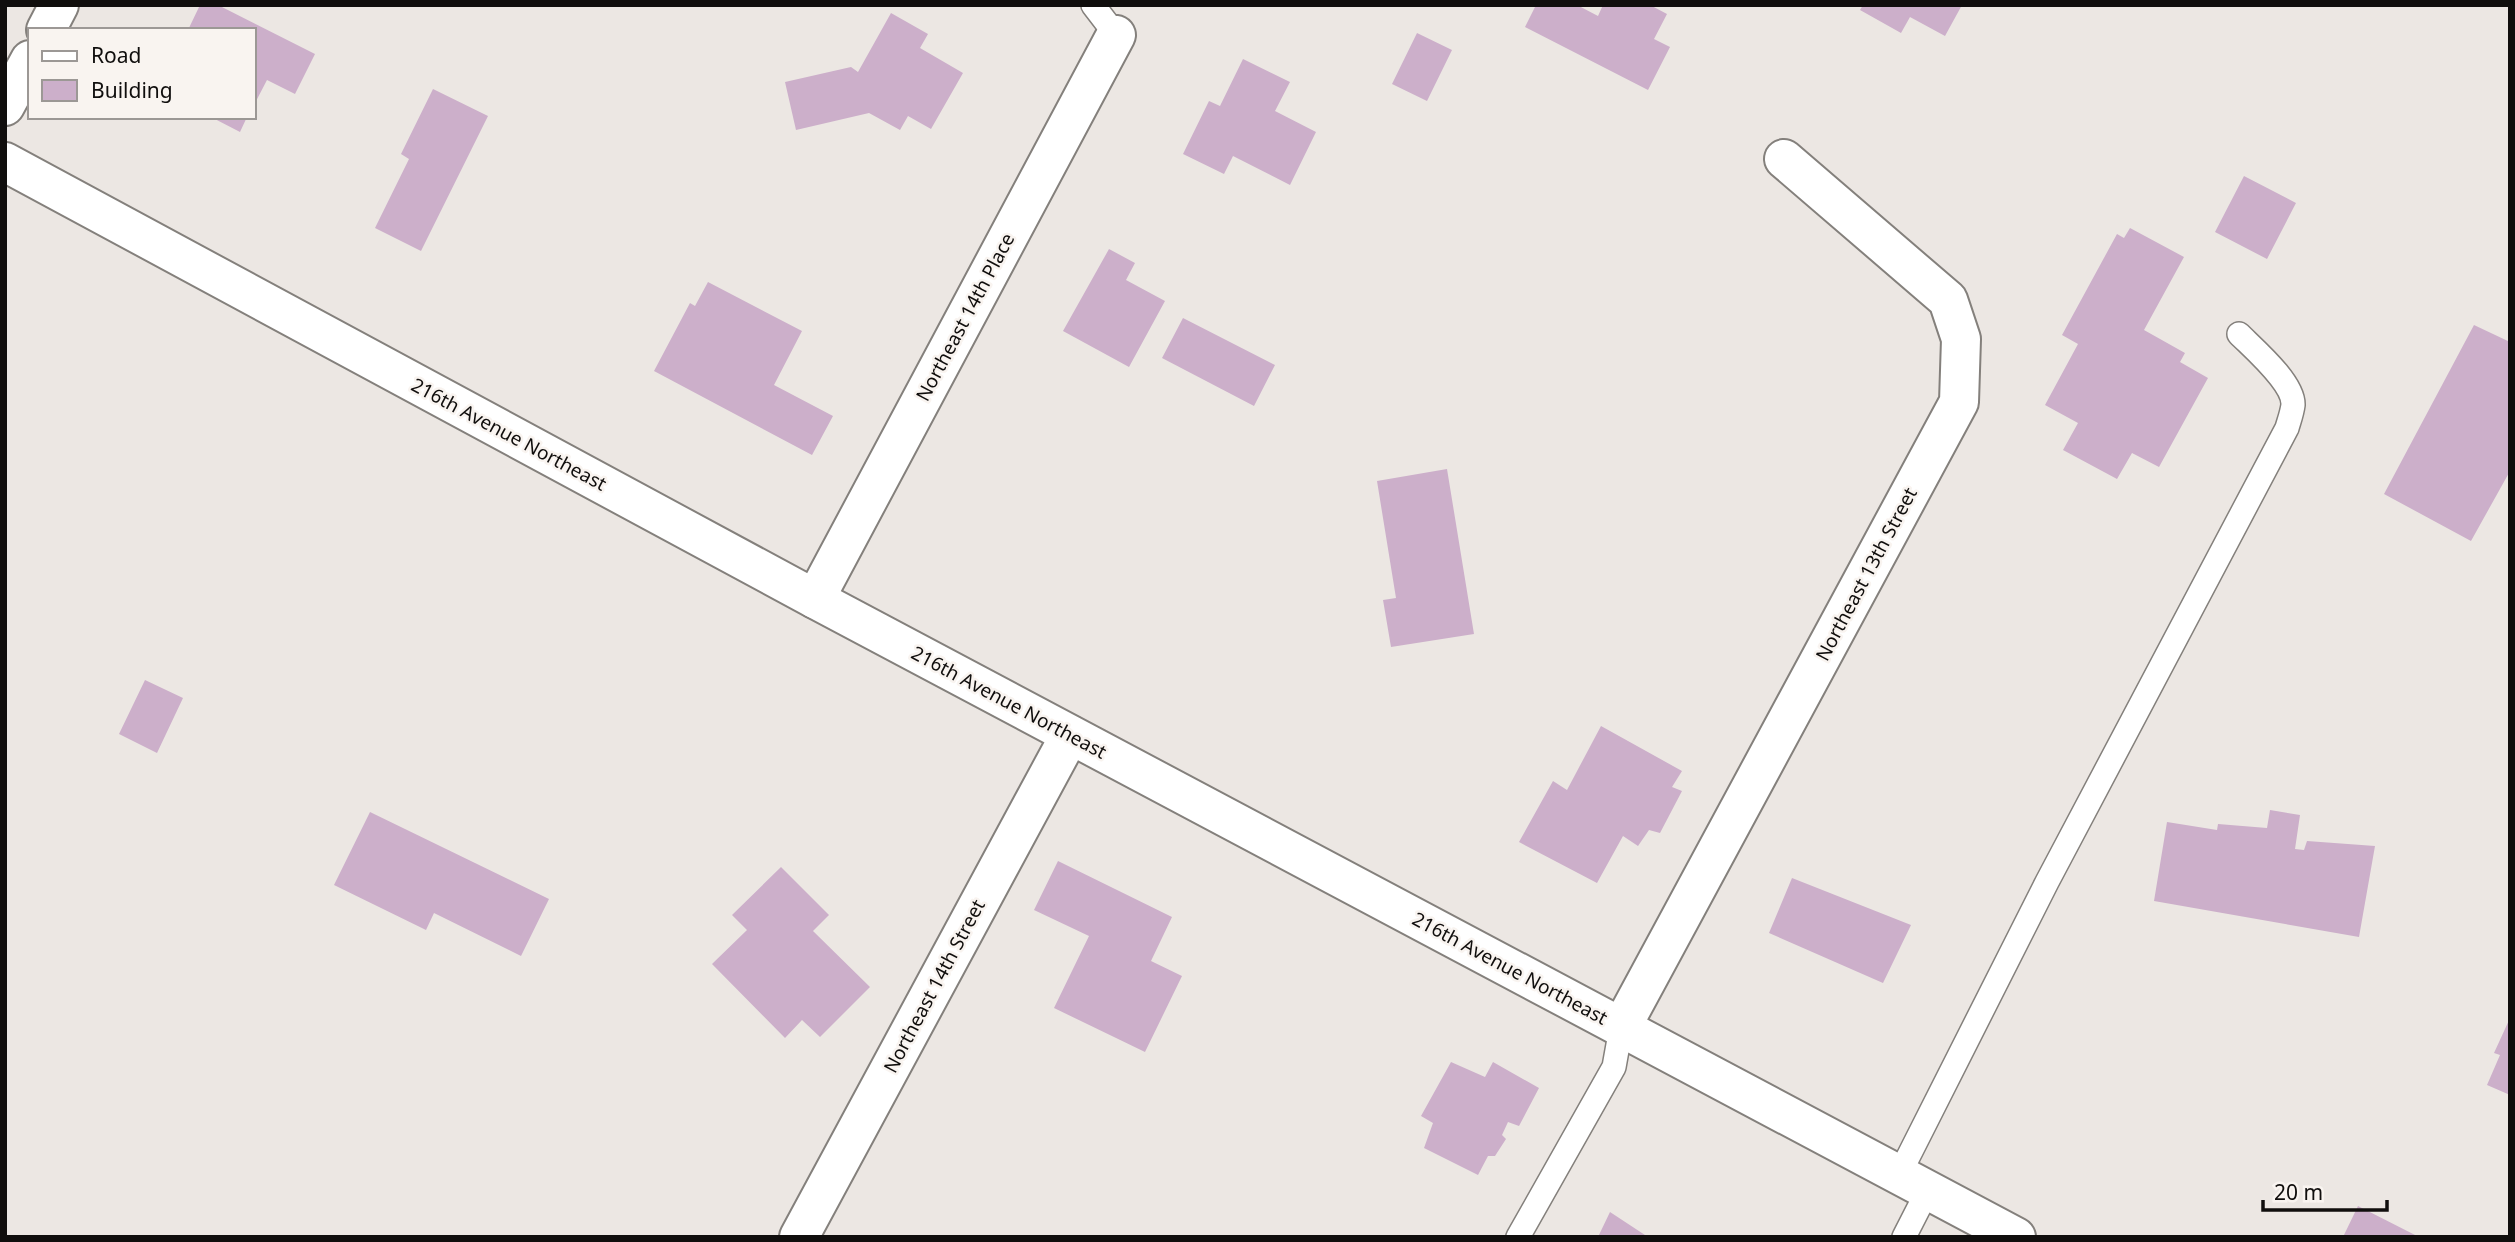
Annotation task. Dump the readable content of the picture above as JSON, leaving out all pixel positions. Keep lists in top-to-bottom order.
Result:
{
  "streets": {
    "street": [
      "Northeast 14th Place",
      "216th Avenue Northeast",
      "Northeast 13th Street",
      "Northeast 14th Street"
    ]
  },
  "crossings": [
    ["Northeast 14th Place", "216th Avenue Northeast"],
    ["216th Avenue Northeast", "Northeast 13th Street"],
    ["216th Avenue Northeast", "Northeast 14th Street"]
  ],
  "legend": ["Road", "Building"],
  "scale_bar": "20 m"
}
